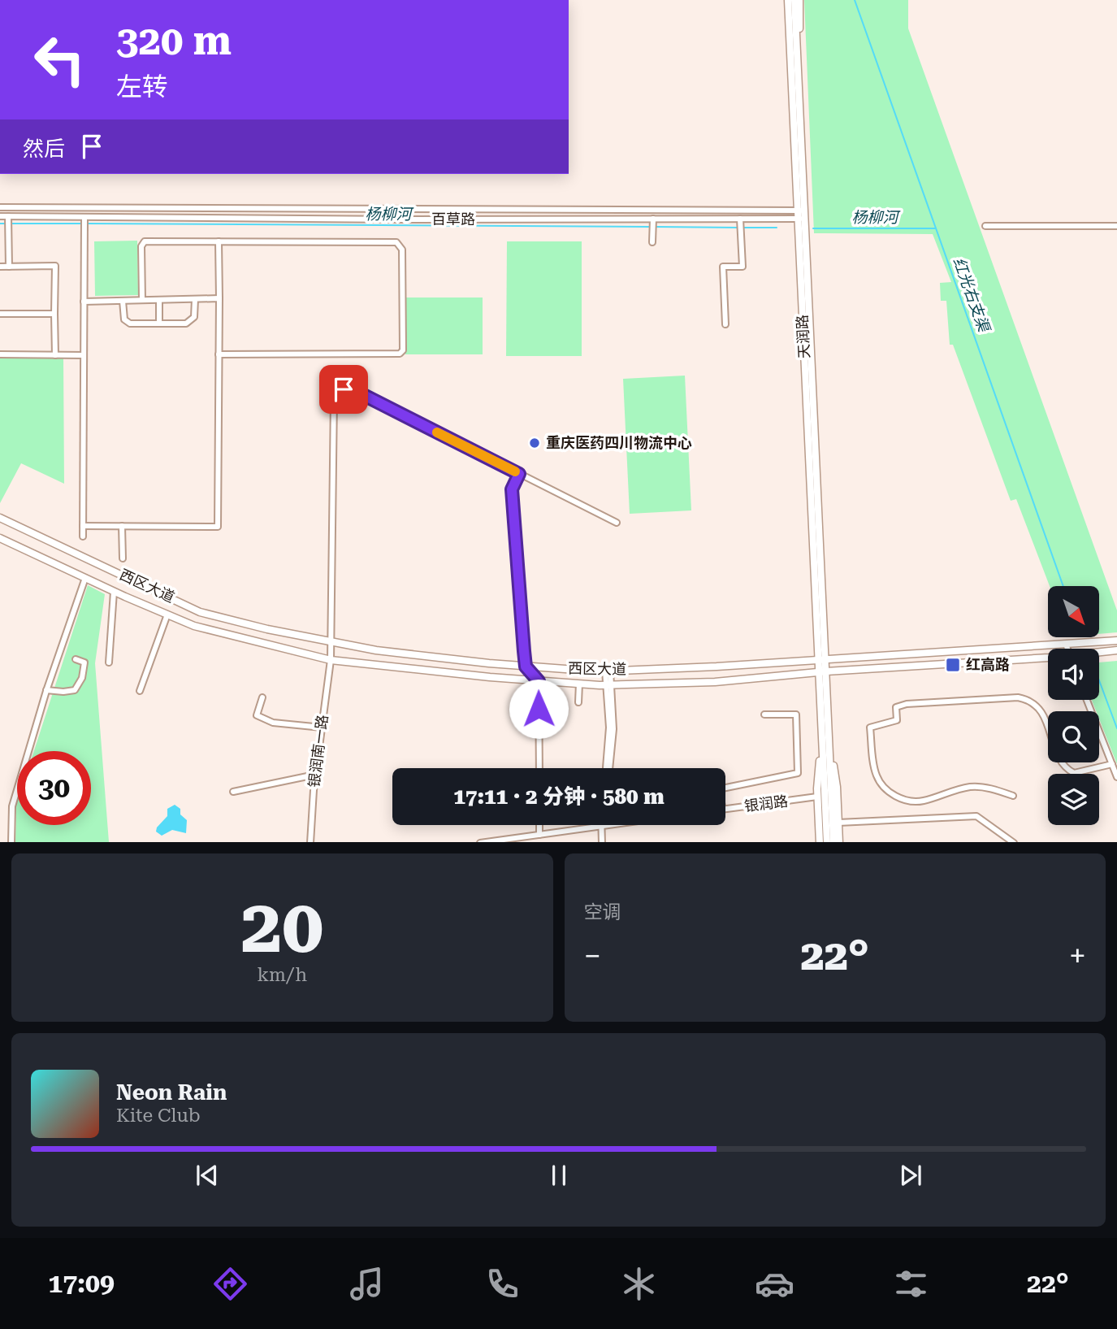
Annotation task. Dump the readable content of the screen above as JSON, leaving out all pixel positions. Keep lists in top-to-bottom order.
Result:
{
  "streets": {
    "main road": ["天润路", "西区大道"],
    "street": ["百草路", "银润南一路", "银润路"]
  },
  "crossings": [
    ["百草路", "天润路"],
    ["天润路", "西区大道"],
    ["西区大道", "银润南一路"]
  ],
  "water": ["杨柳河", "红光右支渠"],
  "places": {
    "other": ["重庆医药四川物流中心"],
    "transit": ["红高路"]
  },
  "north": "bottom right",
  "page": {
    "turn": ["320 m", "左转"],
    "then": "然后",
    "limit": "30",
    "trip": "17:11 · 2 分钟 · 580 m",
    "tile": [
      ["20", "km/h"],
      "空调"
    ],
    "heat": ["−", "22°", "+"],
    "song": ["Neon Rain", "Kite Club"],
    "tabs": ["17:09", "22°"]
  }
}
